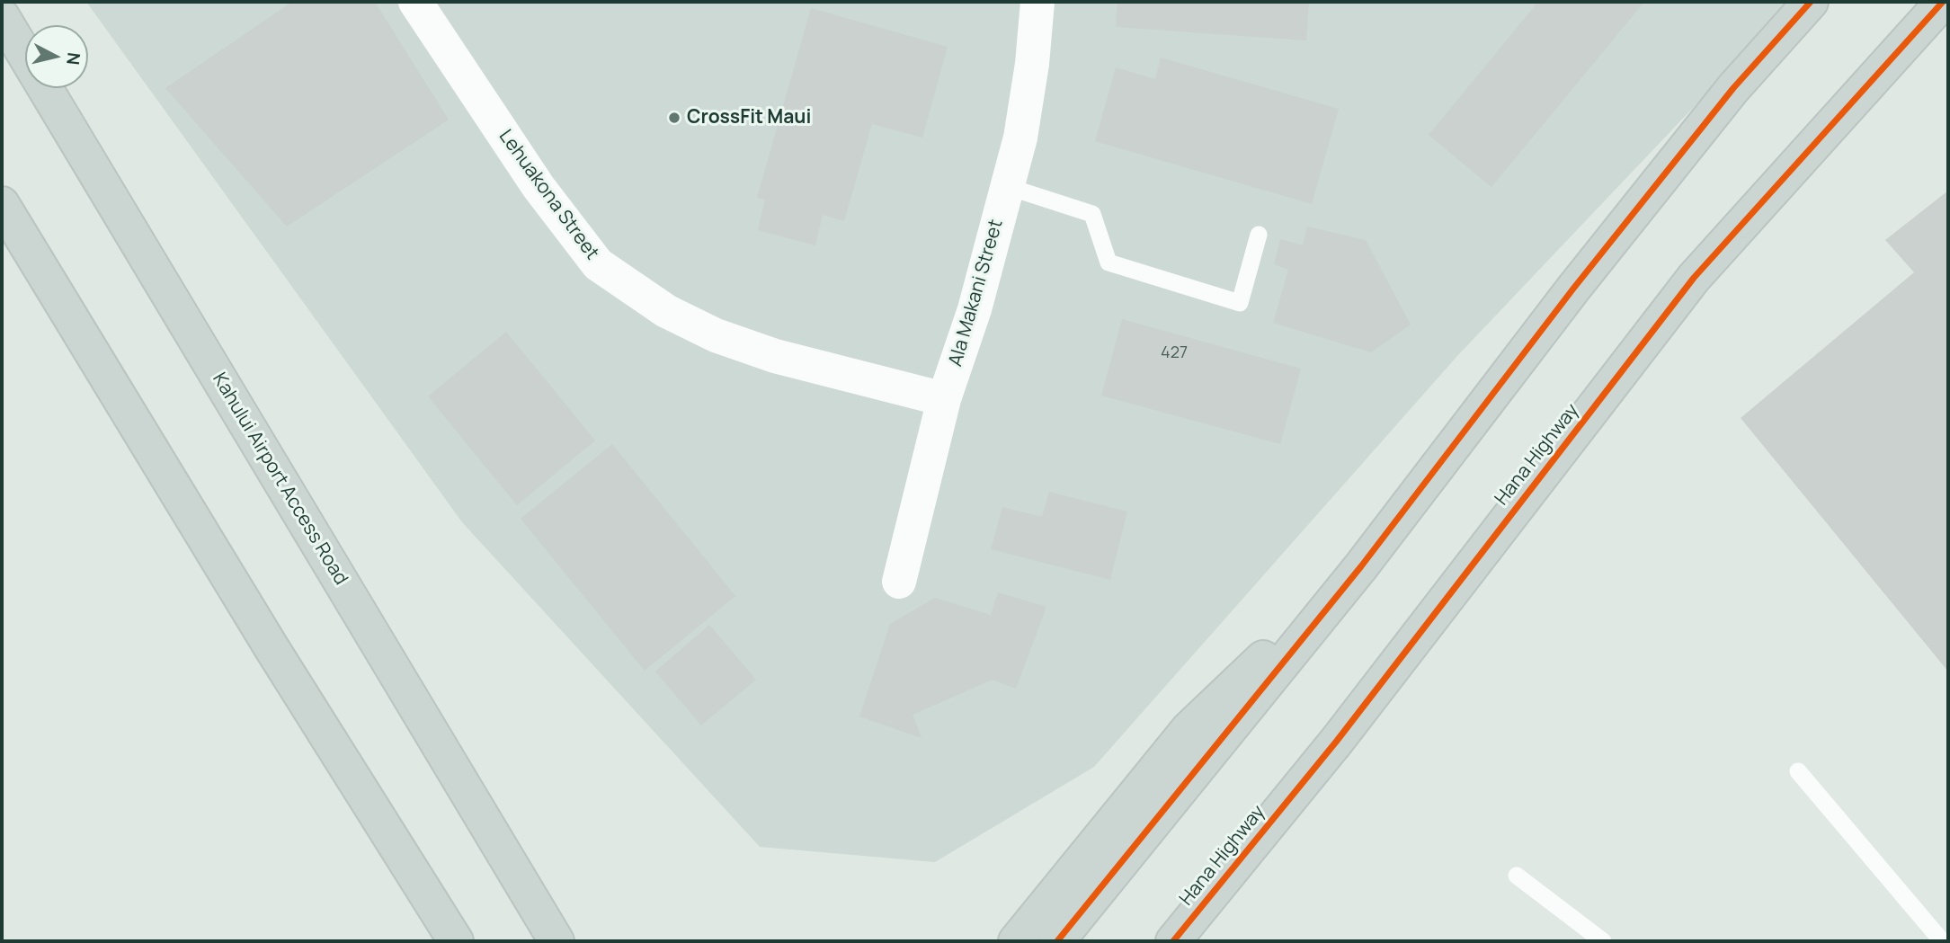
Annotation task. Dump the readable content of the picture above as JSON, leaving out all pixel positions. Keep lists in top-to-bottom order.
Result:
{
  "streets": {
    "main road": ["Hana Highway", "Kahului Airport Access Road"],
    "street": ["Lehuakona Street", "Ala Makani Street"]
  },
  "crossings": [
    ["Lehuakona Street", "Ala Makani Street"]
  ],
  "places": ["CrossFit Maui"],
  "house_numbers": ["427"],
  "north": "right"
}
